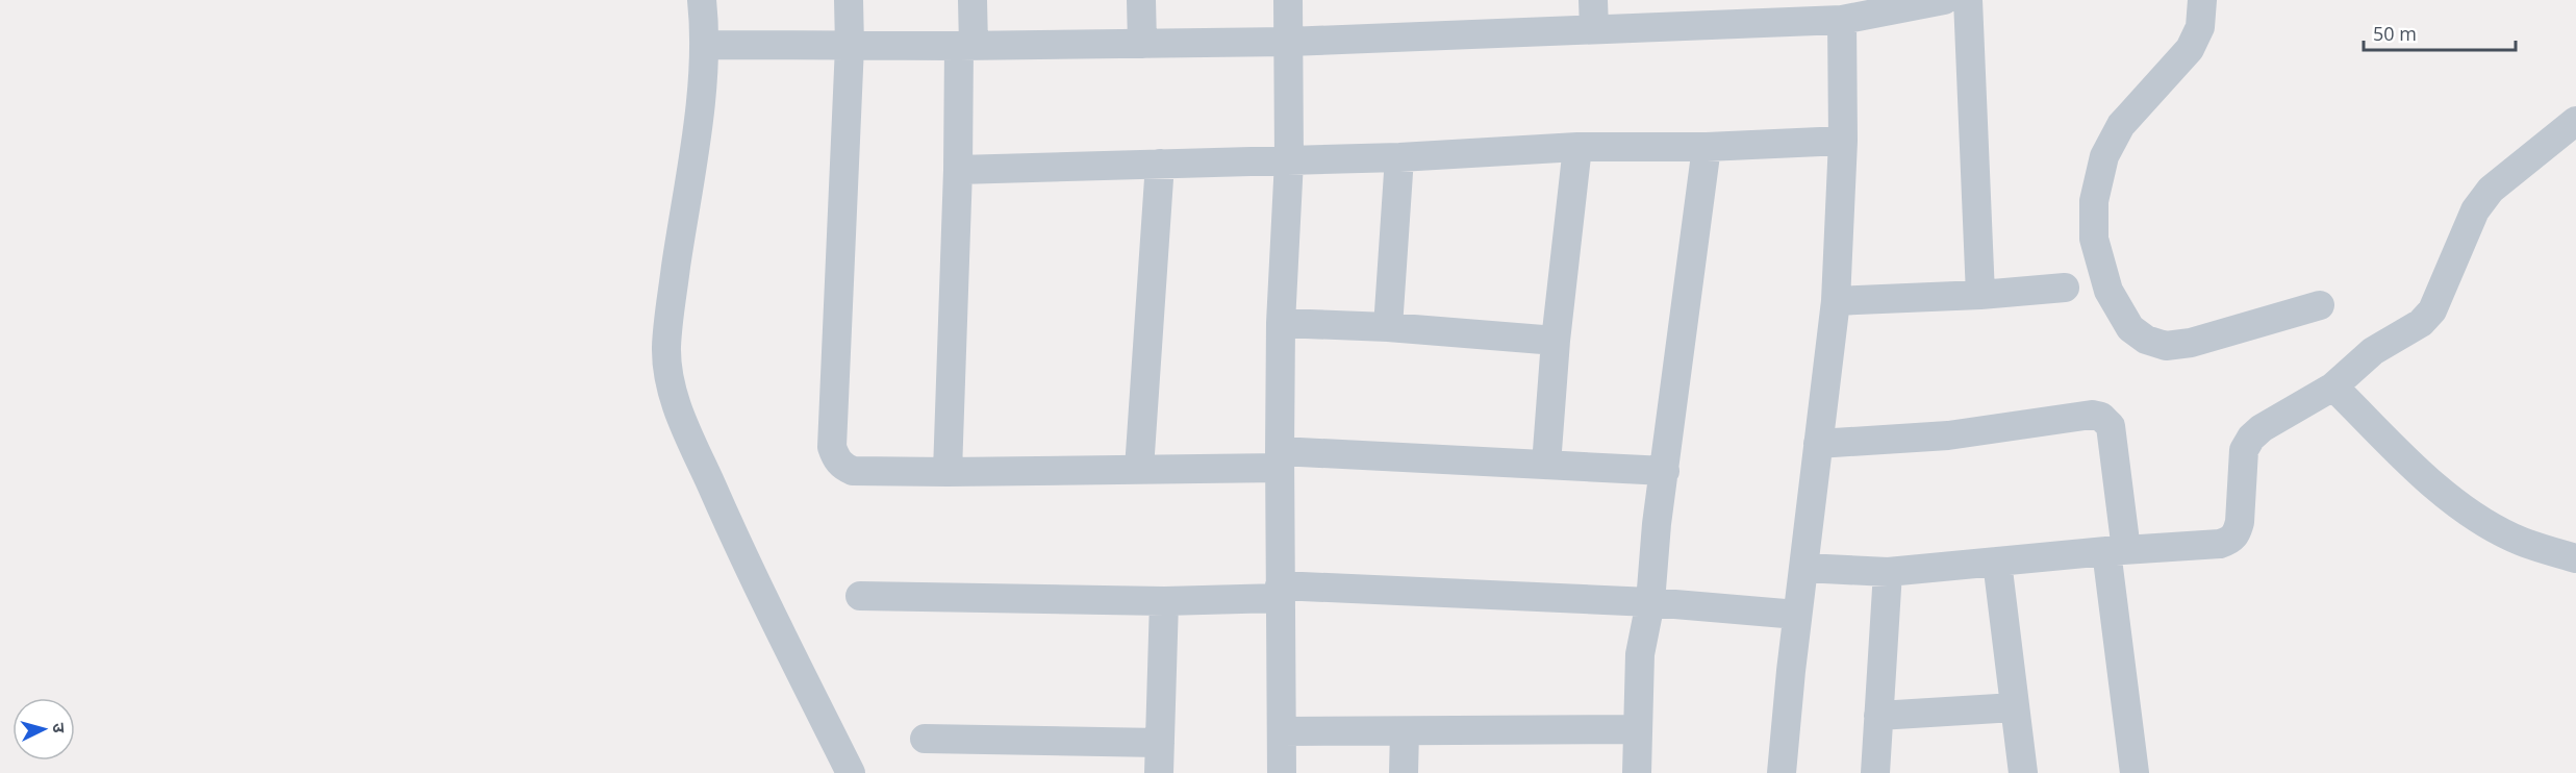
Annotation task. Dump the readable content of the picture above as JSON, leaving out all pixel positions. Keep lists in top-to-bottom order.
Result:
{
  "scale_bar": "50 m",
  "north": "right"
}
